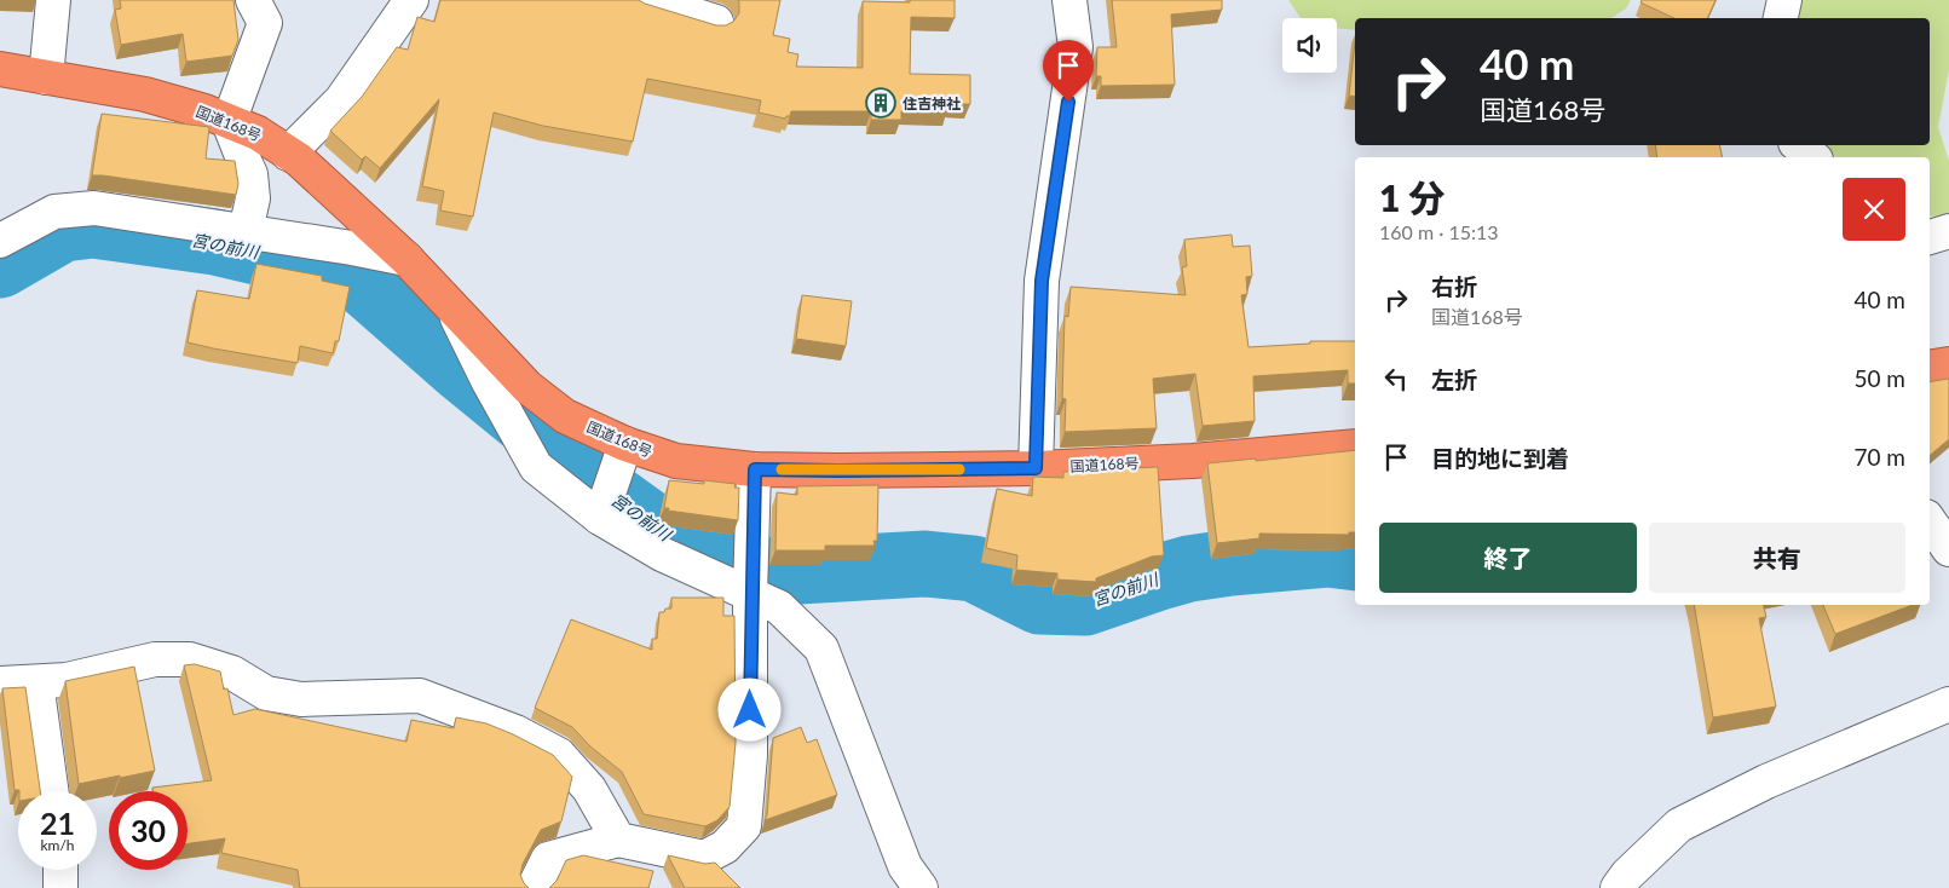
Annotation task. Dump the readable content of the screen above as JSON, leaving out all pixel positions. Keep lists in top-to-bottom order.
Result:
{
  "streets": {
    "highway": ["国道168号"]
  },
  "water": ["宮の前川"],
  "places": {
    "building": ["住吉神社"]
  },
  "page": {
    "turn": ["40 m", "国道168号"],
    "heading": ["1 分", "160 m · 15:13"],
    "list": [
      {
        "name": "右折",
        "note": "国道168号",
        "value": "40 m"
      },
      {
        "name": "左折",
        "value": "50 m"
      },
      {
        "name": "目的地に到着",
        "value": "70 m"
      }
    ],
    "buttons": ["終了", "共有"],
    "speed": "21 km/h",
    "limit": "30"
  }
}
